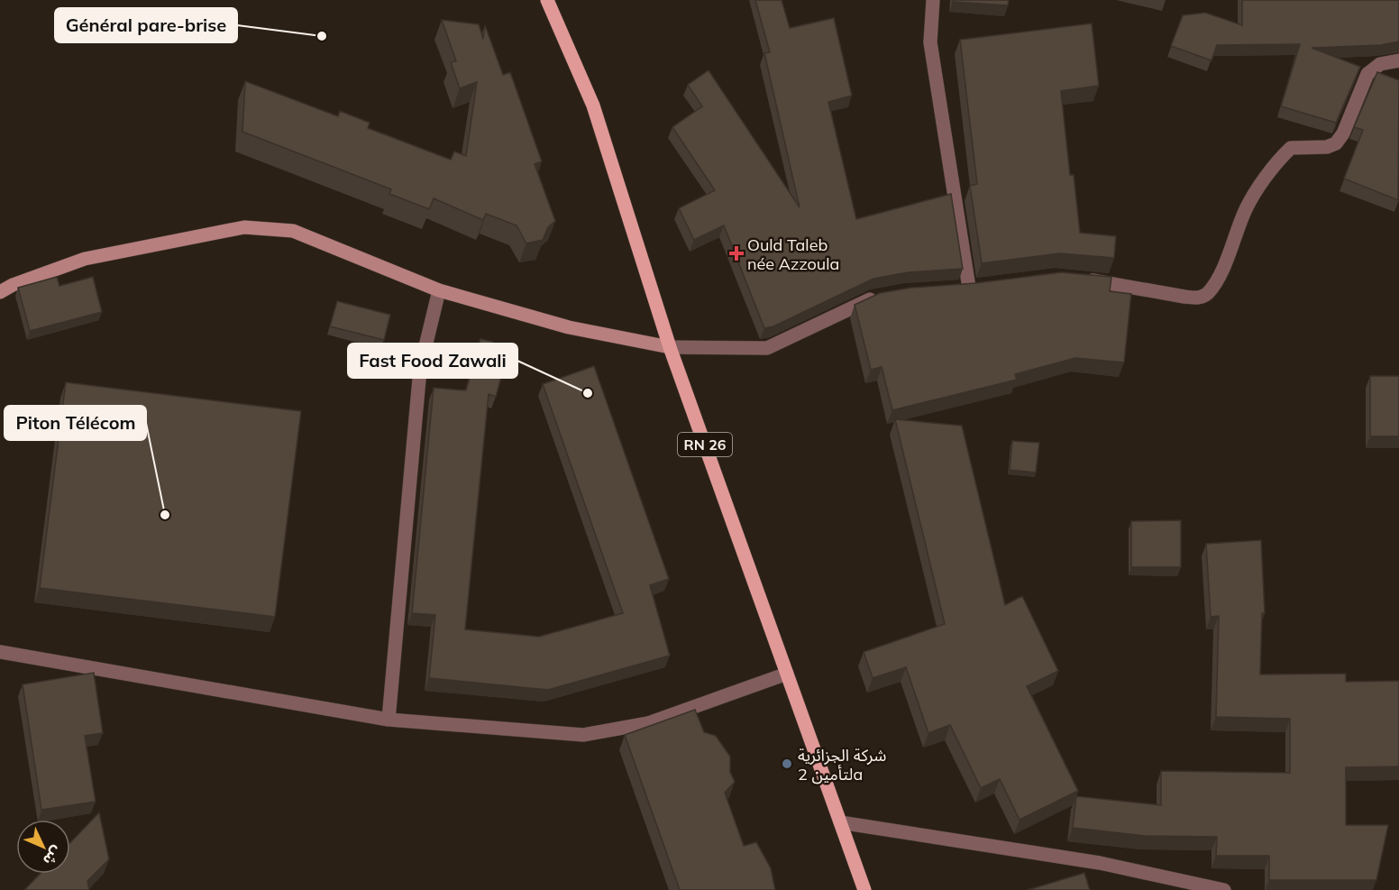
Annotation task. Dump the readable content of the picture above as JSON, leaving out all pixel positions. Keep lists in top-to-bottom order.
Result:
{
  "streets": {
    "main road": ["RN 26"]
  },
  "places": {
    "other": [
      "Général pare-brise",
      "Fast Food Zawali",
      "Piton Télécom",
      "شركة الجزائرية لتأمين 2a"
    ],
    "health": ["Ould Taleb née Azzoula"]
  },
  "north": "bottom right"
}
